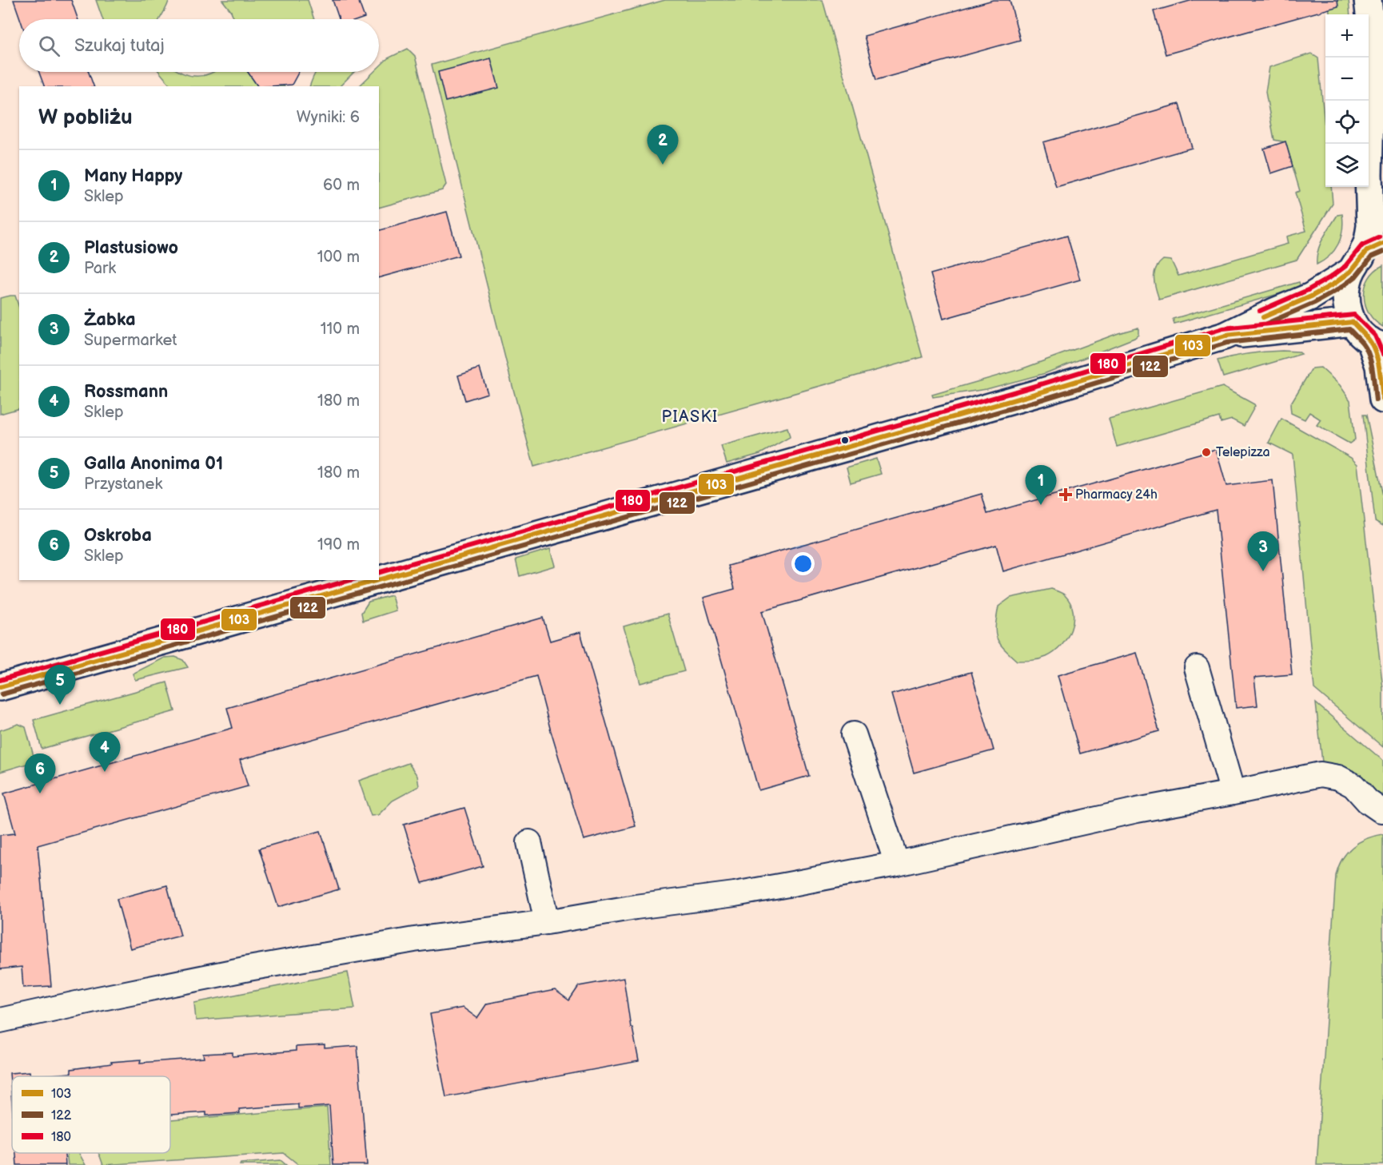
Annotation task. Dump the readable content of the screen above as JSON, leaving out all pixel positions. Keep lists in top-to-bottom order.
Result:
{
  "districts": ["PIASKI"],
  "places": {
    "other": ["Telepizza"],
    "health": ["Pharmacy 24h"]
  },
  "lines": ["transit line 180", "transit line 103", "transit line 122"],
  "legend": ["103", "122", "180"],
  "page": {
    "map_buttons": ["+", "−"],
    "search": "Szukaj tutaj",
    "heading": ["W pobliżu", "Wyniki: 6"],
    "pins": [
      "2",
      "1",
      "3",
      "5",
      "4",
      "6"
    ],
    "list": [
      {
        "mark": "1",
        "name": "Many Happy",
        "note": "Sklep",
        "value": "60 m"
      },
      {
        "mark": "2",
        "name": "Plastusiowo",
        "note": "Park",
        "value": "100 m"
      },
      {
        "mark": "3",
        "name": "Żabka",
        "note": "Supermarket",
        "value": "110 m"
      },
      {
        "mark": "4",
        "name": "Rossmann",
        "note": "Sklep",
        "value": "180 m"
      },
      {
        "mark": "5",
        "name": "Galla Anonima 01",
        "note": "Przystanek",
        "value": "180 m"
      },
      {
        "mark": "6",
        "name": "Oskroba",
        "note": "Sklep",
        "value": "190 m"
      }
    ]
  }
}
